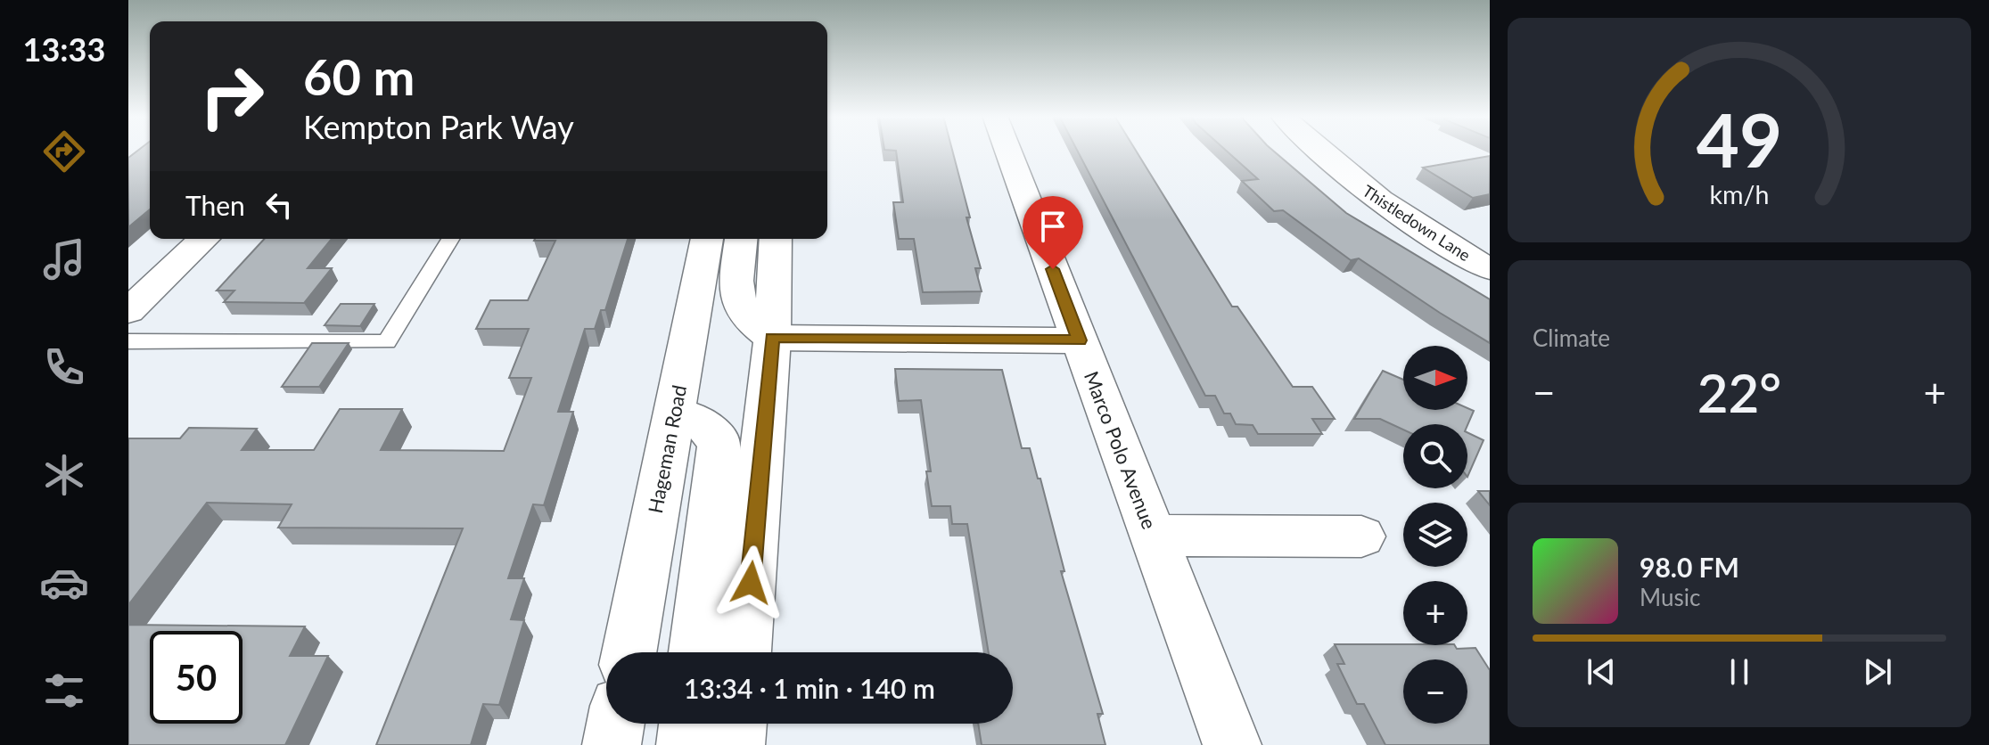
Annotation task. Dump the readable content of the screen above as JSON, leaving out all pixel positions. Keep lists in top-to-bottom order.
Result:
{
  "streets": {
    "street": ["Thistledown Lane", "Hageman Road", "Marco Polo Avenue"]
  },
  "north": "right",
  "page": {
    "tabs": "13:33",
    "turn": ["60 m", "Kempton Park Way"],
    "then": "Then",
    "tile": "Climate",
    "map_buttons": ["+", "−"],
    "heat": ["−", "22°", "+"],
    "song": ["98.0 FM", "Music"],
    "limit": "50",
    "trip": "13:34 · 1 min · 140 m",
    "gauge": ["49", "km/h"]
  }
}
